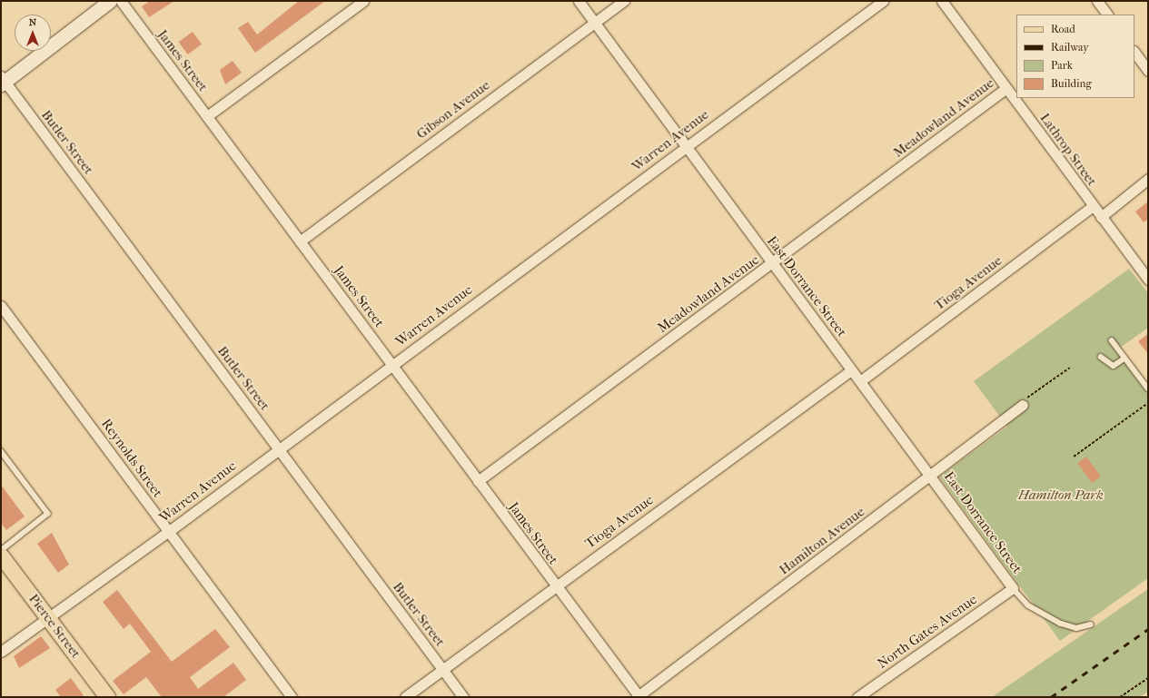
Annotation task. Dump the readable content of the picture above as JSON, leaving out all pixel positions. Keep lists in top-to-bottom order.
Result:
{
  "streets": {
    "main road": ["Pierce Street"],
    "street": [
      "James Street",
      "Gibson Avenue",
      "Meadowland Avenue",
      "Warren Avenue",
      "Butler Street",
      "Lathrop Street",
      "Tioga Avenue",
      "East Dorrance Street",
      "Reynolds Street",
      "Hamilton Avenue",
      "North Gates Avenue"
    ]
  },
  "crossings": [
    ["James Street", "Gibson Avenue"],
    ["James Street", "Meadowland Avenue"],
    ["James Street", "Warren Avenue"],
    ["James Street", "Tioga Avenue"],
    ["James Street", "Hamilton Avenue"],
    ["Gibson Avenue", "East Dorrance Street"],
    ["Meadowland Avenue", "Lathrop Street"],
    ["Meadowland Avenue", "East Dorrance Street"],
    ["Warren Avenue", "Butler Street"],
    ["Warren Avenue", "East Dorrance Street"],
    ["Warren Avenue", "Reynolds Street"],
    ["Warren Avenue", "Pierce Street"],
    ["Butler Street", "Tioga Avenue"],
    ["Lathrop Street", "Tioga Avenue"],
    ["Tioga Avenue", "East Dorrance Street"],
    ["East Dorrance Street", "Hamilton Avenue"],
    ["East Dorrance Street", "North Gates Avenue"]
  ],
  "parks": ["Hamilton Park"],
  "legend": [
    "Road",
    "Railway",
    "Park",
    "Building"
  ],
  "north": "top"
}
